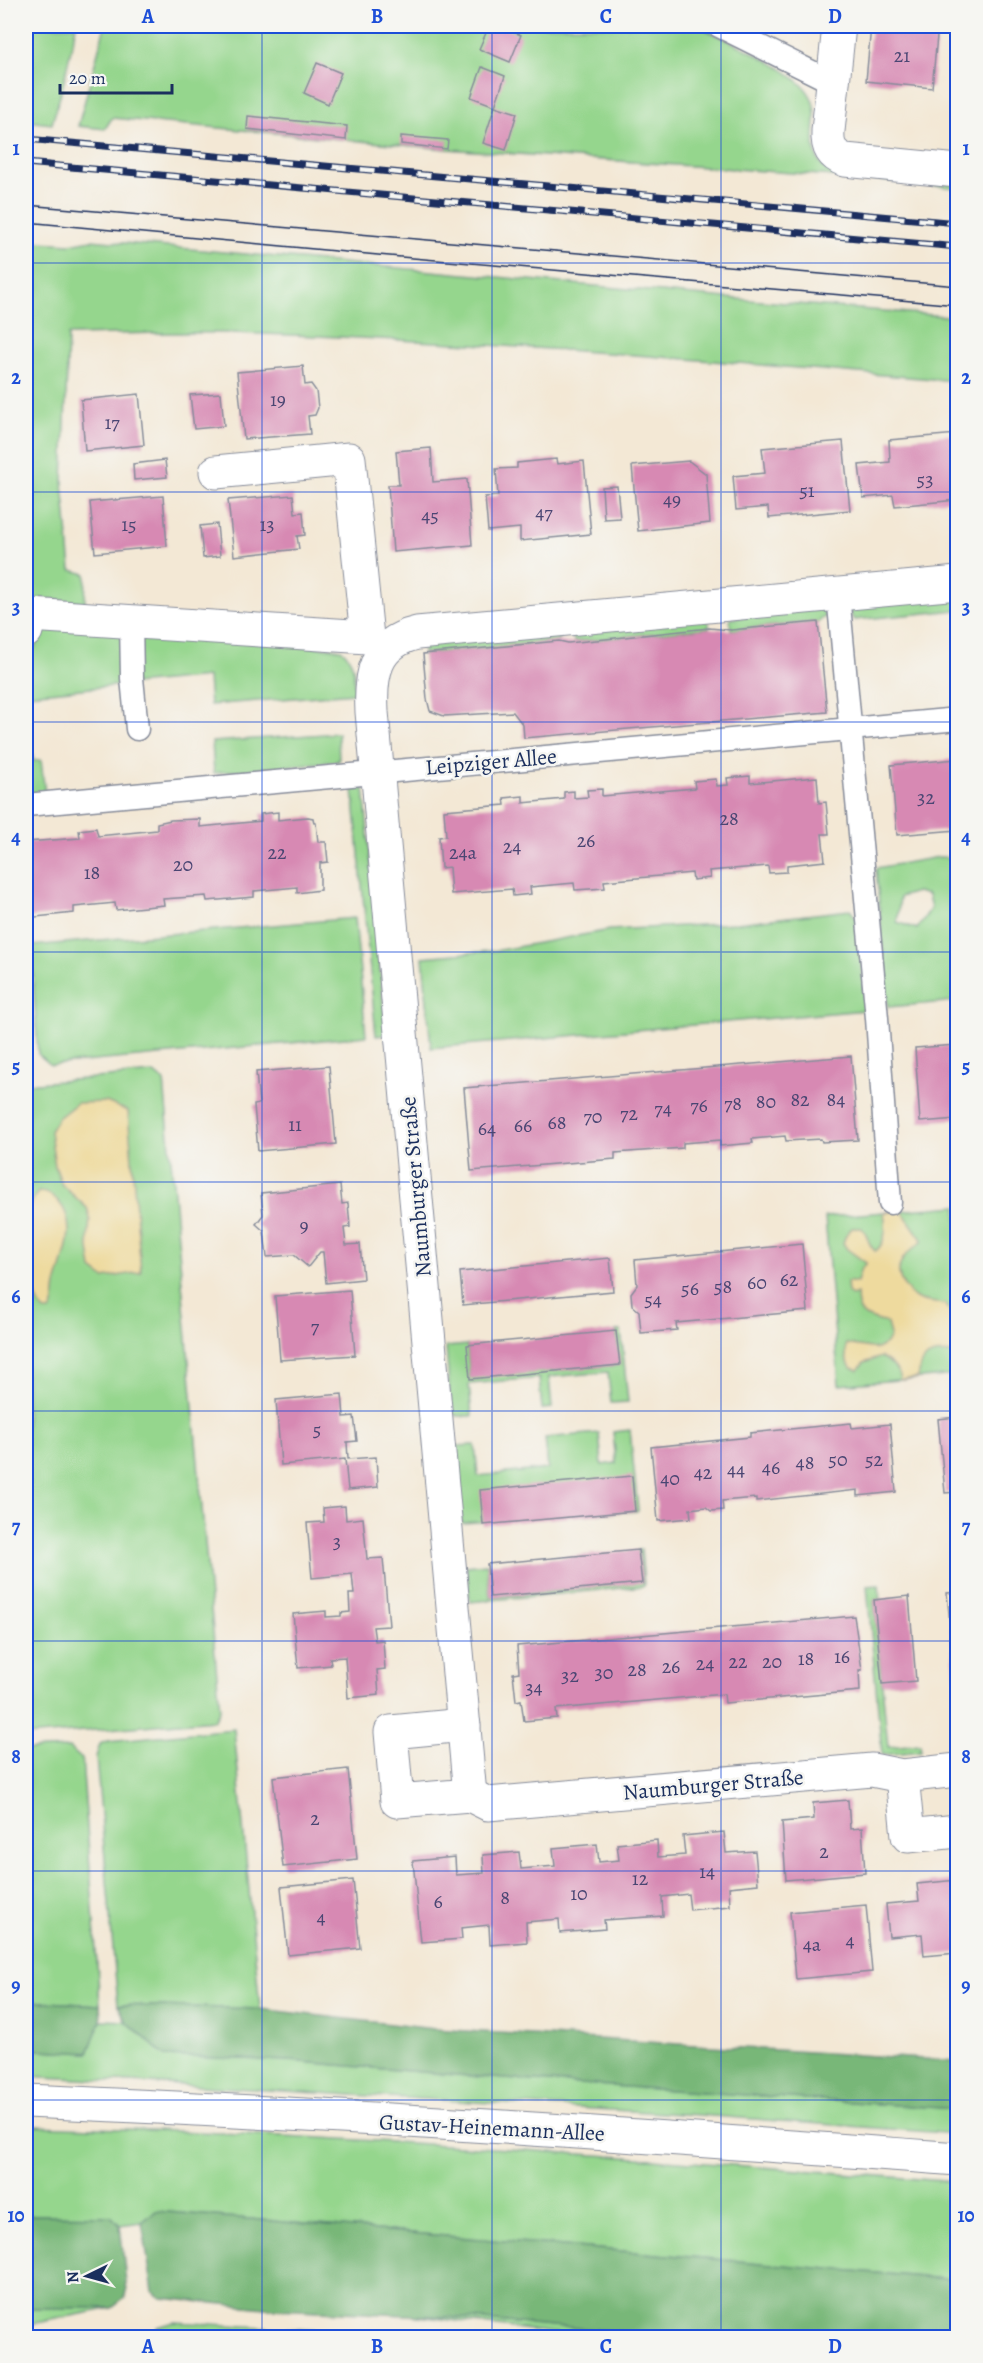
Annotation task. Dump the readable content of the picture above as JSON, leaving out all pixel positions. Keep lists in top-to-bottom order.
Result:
{
  "streets": {
    "street": ["Naumburger Straße", "Gustav-Heinemann-Allee"],
    "lane": ["Leipziger Allee"]
  },
  "crossings": [
    ["Leipziger Allee", "Naumburger Straße"]
  ],
  "house_numbers": [
    "21",
    "19",
    "17",
    "53",
    "51",
    "49",
    "47",
    "45",
    "15",
    "13",
    "32",
    "28",
    "26",
    "24",
    "22",
    "24a",
    "20",
    "18",
    "82",
    "84",
    "80",
    "78",
    "76",
    "74",
    "72",
    "70",
    "68",
    "11",
    "66",
    "64",
    "9",
    "62",
    "60",
    "58",
    "56",
    "54",
    "7",
    "5",
    "50",
    "52",
    "48",
    "46",
    "44",
    "42",
    "40",
    "3",
    "16",
    "18",
    "22",
    "20",
    "24",
    "26",
    "28",
    "30",
    "32",
    "34",
    "2",
    "2",
    "14",
    "12",
    "10",
    "8",
    "6",
    "4",
    "4",
    "4a"
  ],
  "scale_bar": "20 m",
  "north": "left",
  "grid": {
    "columns": [
      "A",
      "B",
      "C",
      "D"
    ],
    "rows": [
      "1",
      "2",
      "3",
      "4",
      "5",
      "6",
      "7",
      "8",
      "9",
      "10"
    ]
  }
}
